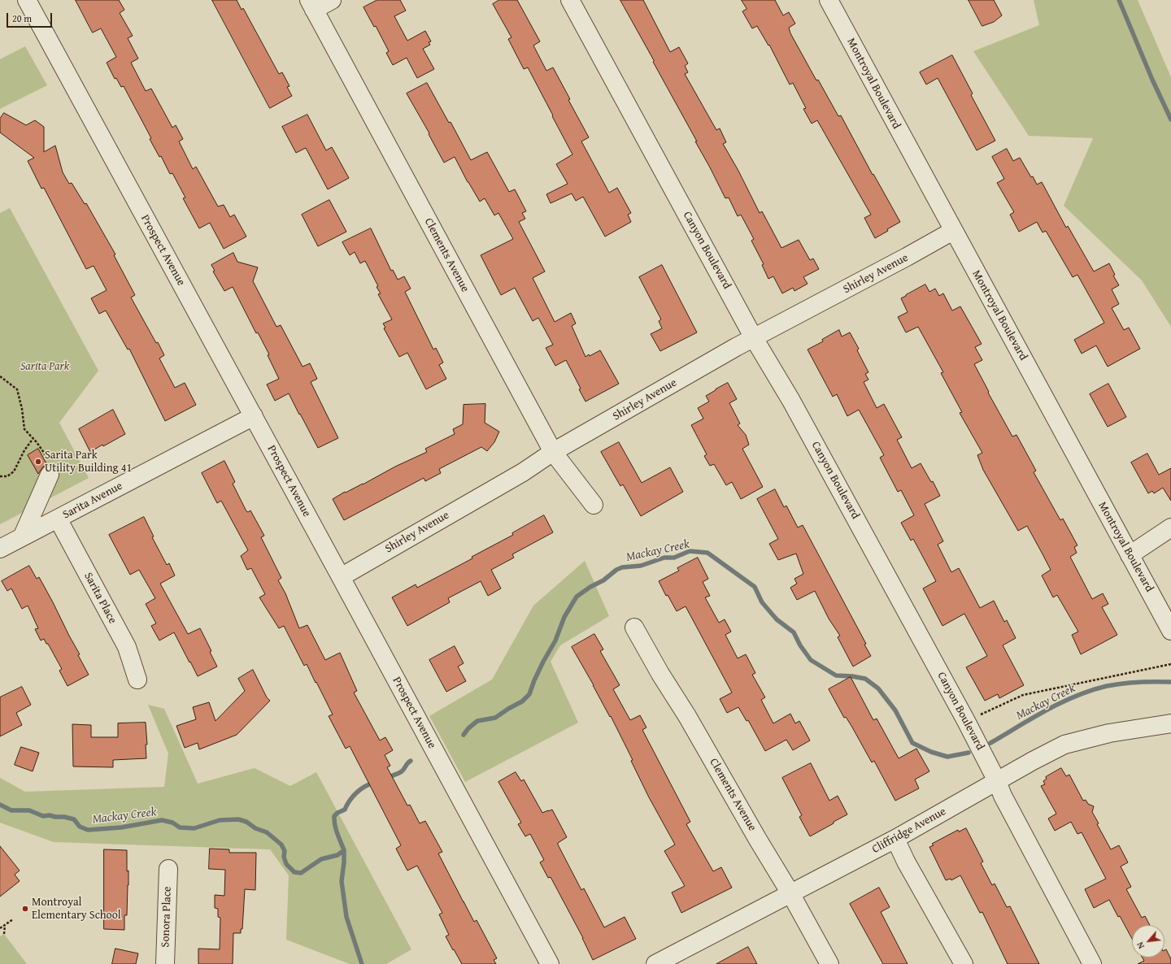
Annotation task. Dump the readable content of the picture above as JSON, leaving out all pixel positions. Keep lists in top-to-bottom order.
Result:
{
  "streets": {
    "street": [
      "Montroyal Boulevard",
      "Prospect Avenue",
      "Canyon Boulevard",
      "Clements Avenue",
      "Shirley Avenue",
      "Sarita Avenue",
      "Sarita Place",
      "Cliffridge Avenue",
      "Sonora Place"
    ]
  },
  "crossings": [
    ["Montroyal Boulevard", "Shirley Avenue"],
    ["Prospect Avenue", "Shirley Avenue"],
    ["Prospect Avenue", "Sarita Avenue"],
    ["Canyon Boulevard", "Shirley Avenue"],
    ["Canyon Boulevard", "Cliffridge Avenue"],
    ["Clements Avenue", "Shirley Avenue"],
    ["Clements Avenue", "Cliffridge Avenue"],
    ["Sarita Avenue", "Sarita Place"]
  ],
  "water": ["Mackay Creek"],
  "parks": ["Sarita Park"],
  "places": ["Sarita Park Utility Building 41", "Montroyal Elementary School"],
  "scale_bar": "20 m",
  "north": "bottom left"
}
